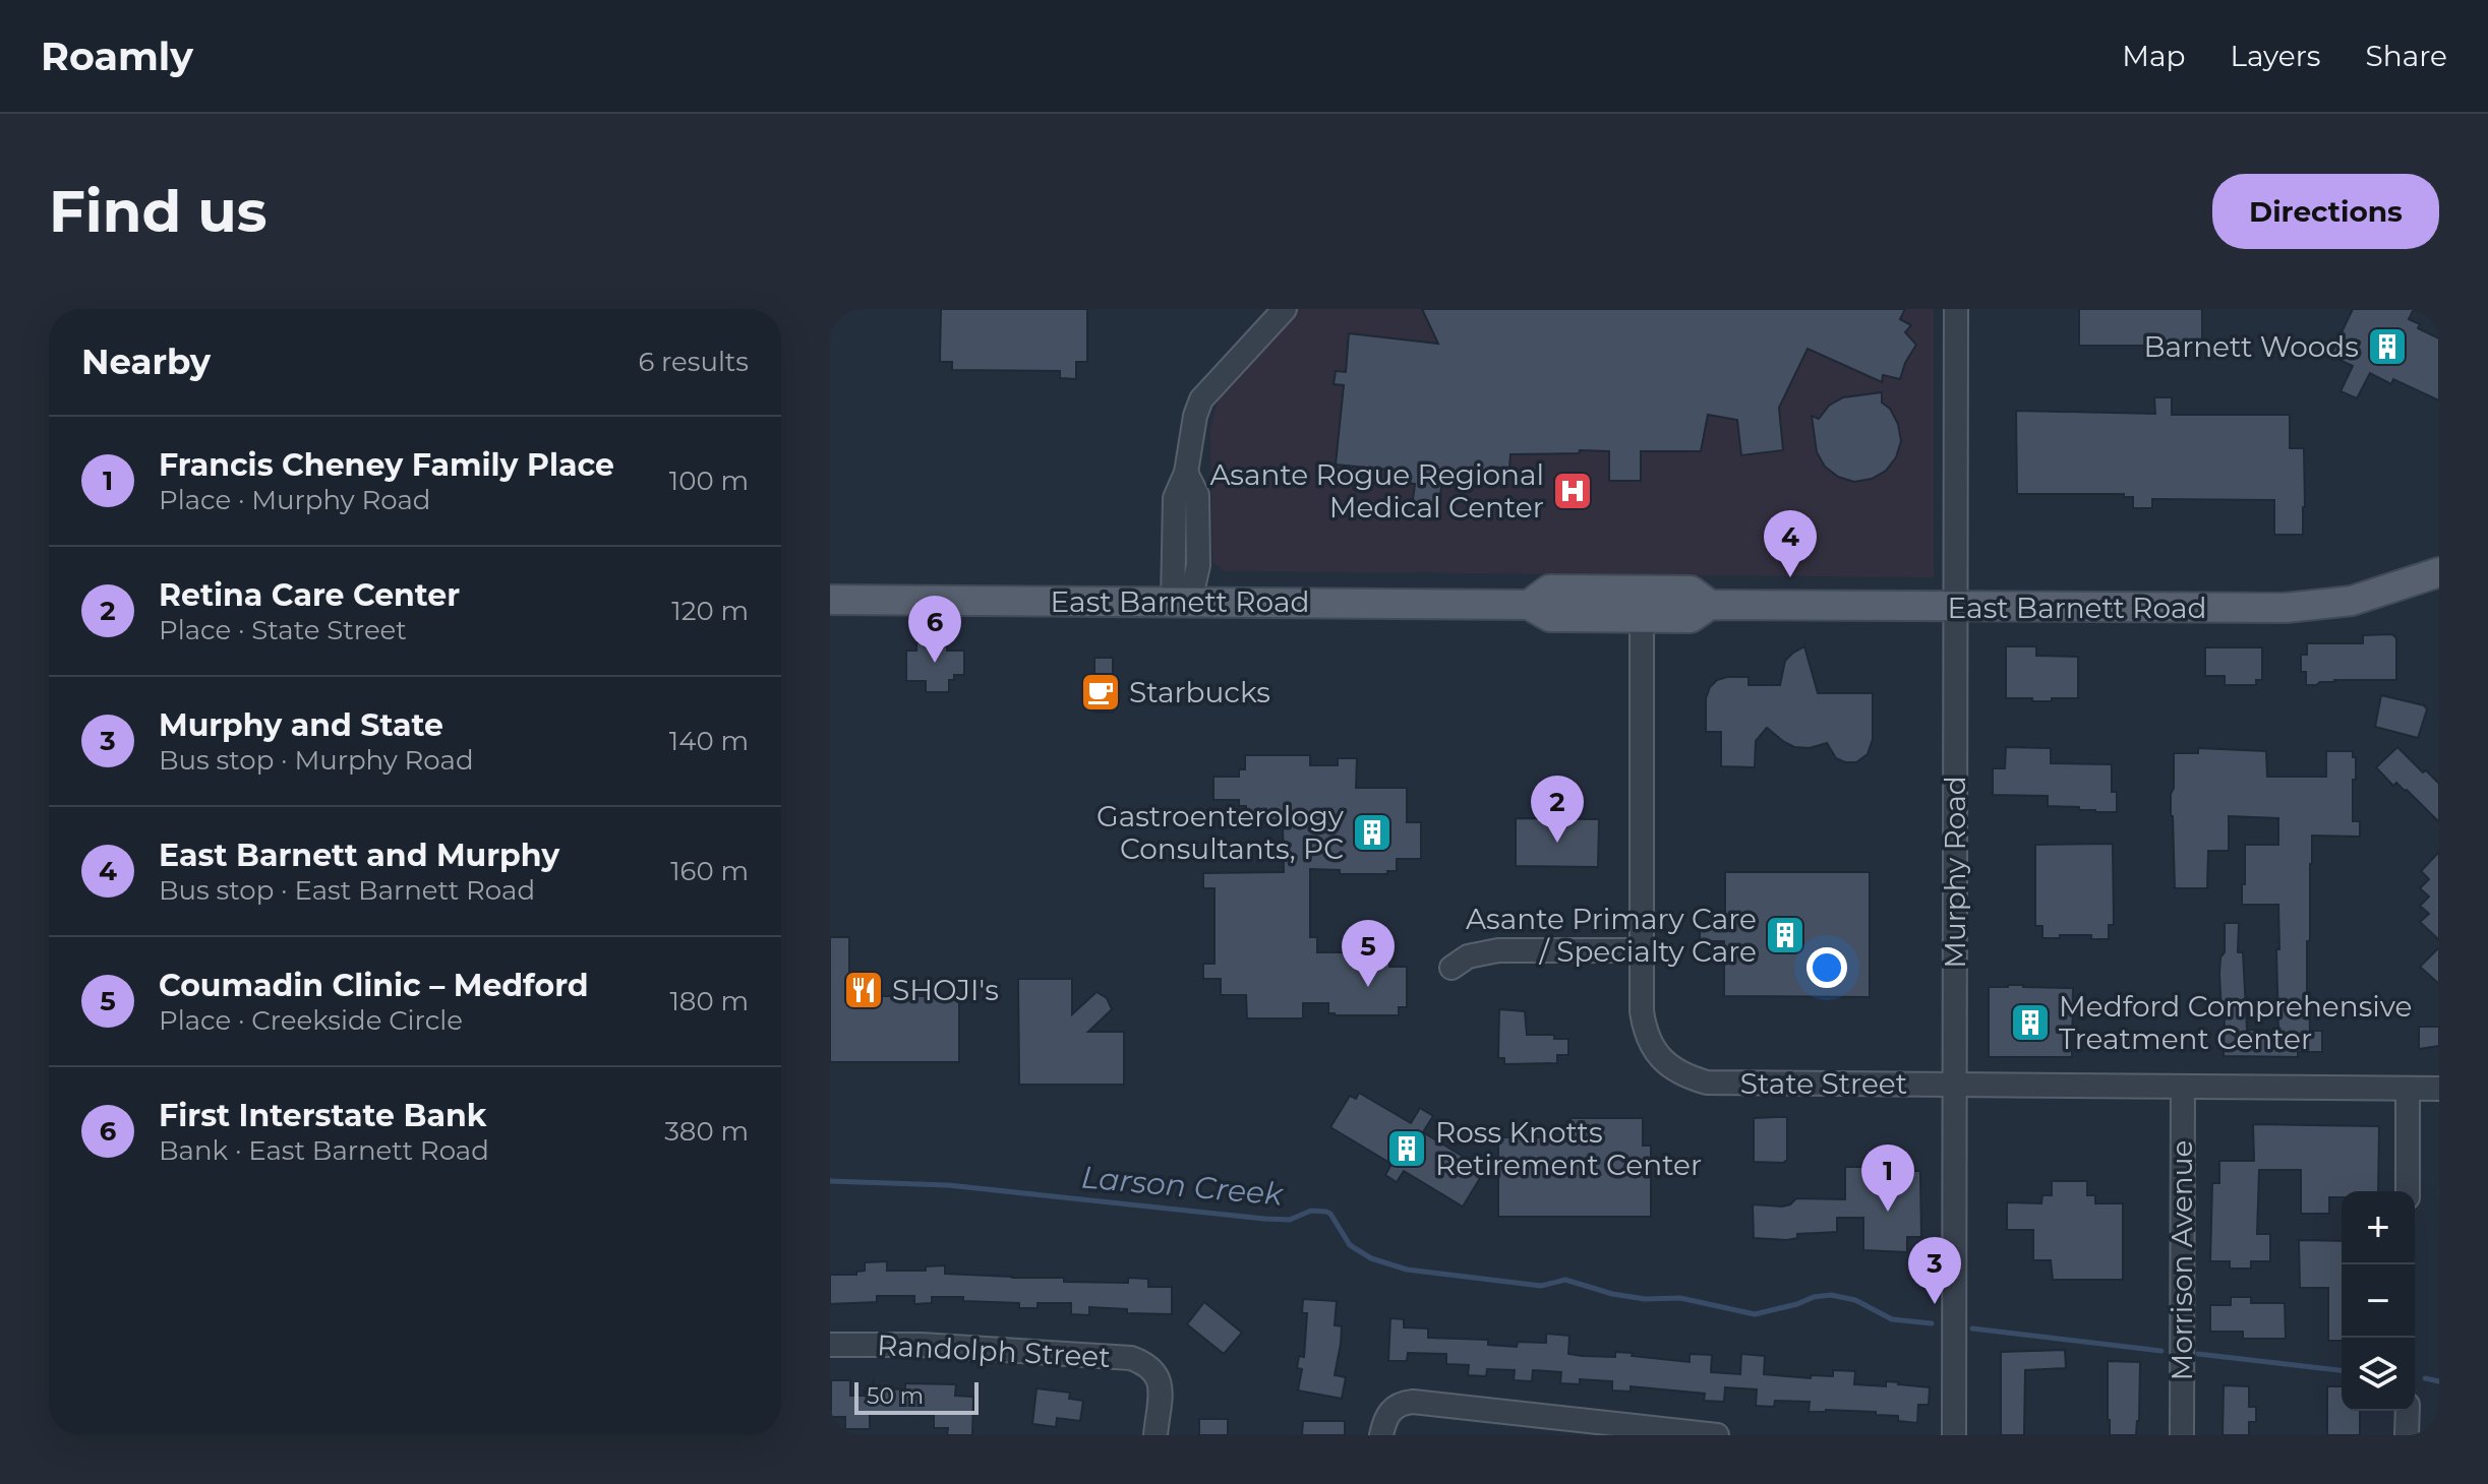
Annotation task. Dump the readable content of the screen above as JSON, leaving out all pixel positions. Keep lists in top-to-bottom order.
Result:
{
  "streets": {
    "main road": ["East Barnett Road"],
    "street": [
      "Murphy Road",
      "State Street",
      "Morrison Avenue",
      "Randolph Street"
    ]
  },
  "crossings": [
    ["East Barnett Road", "Murphy Road"],
    ["East Barnett Road", "State Street"],
    ["Murphy Road", "State Street"],
    ["State Street", "Morrison Avenue"]
  ],
  "water": ["Larson Creek"],
  "places": {
    "building": [
      "Barnett Woods",
      "Gastroenterology Consultants, PC",
      "Asante Primary Care / Specialty Care",
      "Medford Comprehensive Treatment Center",
      "Ross Knotts Retirement Center"
    ],
    "hospital": ["Asante Rogue Regional Medical Center"],
    "cafe": ["Starbucks"],
    "restaurant": ["SHOJI's"]
  },
  "scale_bar": "50 m",
  "page": {
    "header": "Roamly",
    "nav": ["Map", "Layers", "Share"],
    "buttons": "Directions",
    "title": "Find us",
    "heading": ["Nearby", "6 results"],
    "list": [
      {
        "mark": "1",
        "name": "Francis Cheney Family Place",
        "note": "Place · Murphy Road",
        "value": "100 m"
      },
      {
        "mark": "2",
        "name": "Retina Care Center",
        "note": "Place · State Street",
        "value": "120 m"
      },
      {
        "mark": "3",
        "name": "Murphy and State",
        "note": "Bus stop · Murphy Road",
        "value": "140 m"
      },
      {
        "mark": "4",
        "name": "East Barnett and Murphy",
        "note": "Bus stop · East Barnett Road",
        "value": "160 m"
      },
      {
        "mark": "5",
        "name": "Coumadin Clinic – Medford",
        "note": "Place · Creekside Circle",
        "value": "180 m"
      },
      {
        "mark": "6",
        "name": "First Interstate Bank",
        "note": "Bank · East Barnett Road",
        "value": "380 m"
      }
    ],
    "pins": [
      "4",
      "6",
      "2",
      "5",
      "1",
      "3"
    ],
    "map_buttons": ["+", "−"],
    "scale": "50 m"
  }
}
